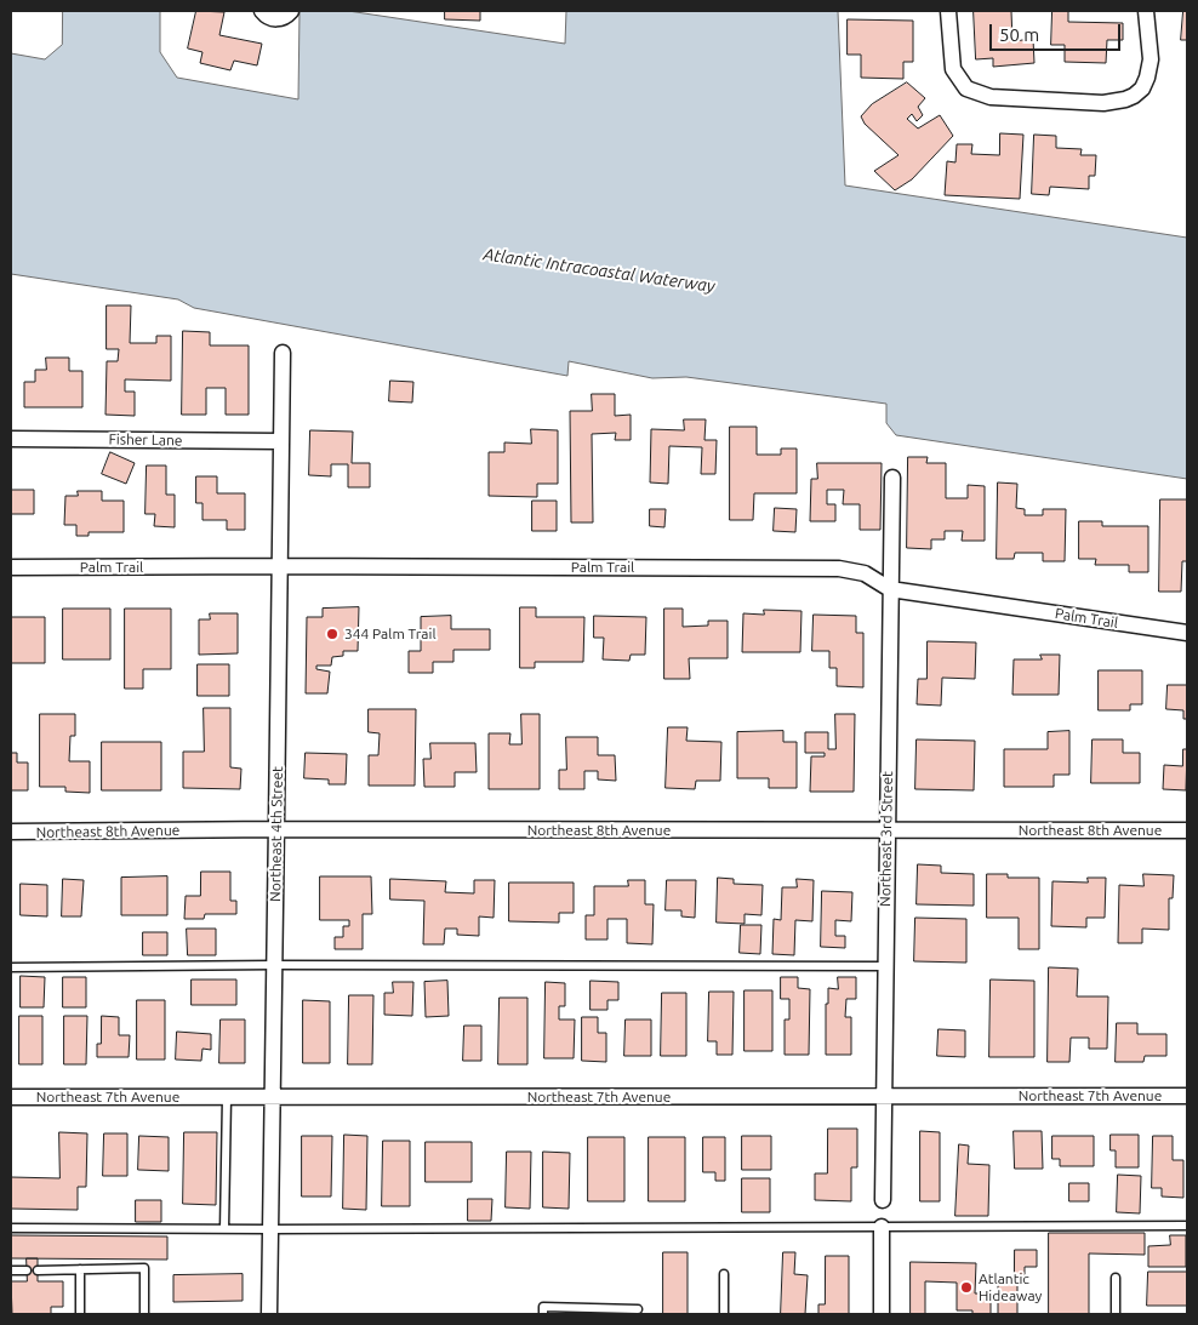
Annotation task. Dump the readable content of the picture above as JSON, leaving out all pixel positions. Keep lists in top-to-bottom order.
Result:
{
  "streets": {
    "street": [
      "Fisher Lane",
      "Palm Trail",
      "Northeast 8th Avenue",
      "Northeast 4th Street",
      "Northeast 3rd Street",
      "Northeast 7th Avenue"
    ]
  },
  "crossings": [
    ["Fisher Lane", "Northeast 4th Street"],
    ["Palm Trail", "Northeast 4th Street"],
    ["Palm Trail", "Northeast 3rd Street"],
    ["Northeast 8th Avenue", "Northeast 4th Street"],
    ["Northeast 8th Avenue", "Northeast 3rd Street"],
    ["Northeast 4th Street", "Northeast 7th Avenue"],
    ["Northeast 3rd Street", "Northeast 7th Avenue"]
  ],
  "water": ["Atlantic Intracoastal Waterway"],
  "places": ["344 Palm Trail", "Atlantic Hideaway"],
  "scale_bar": "50 m"
}
